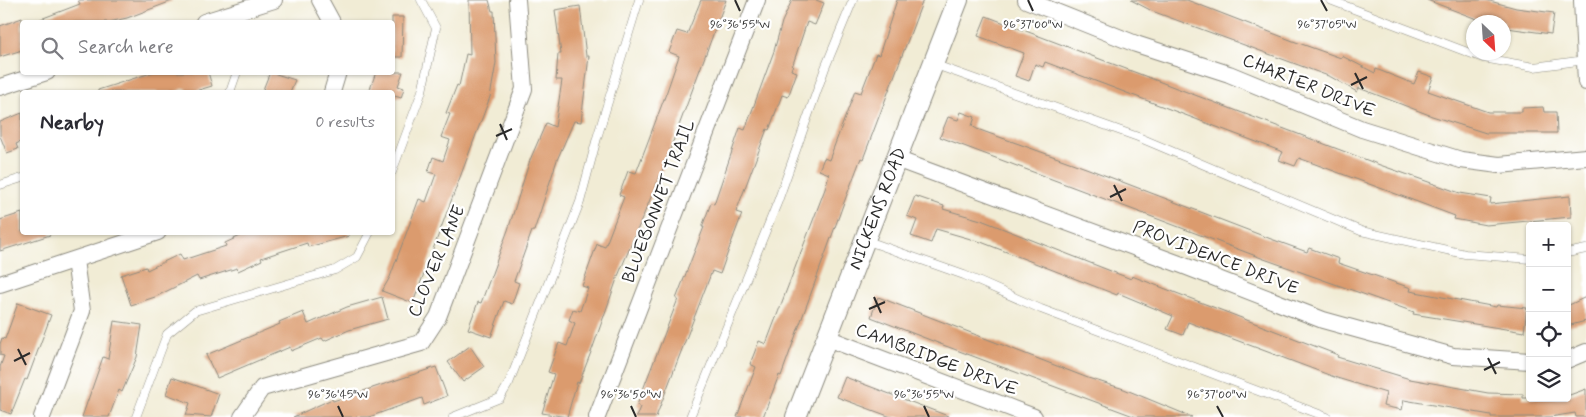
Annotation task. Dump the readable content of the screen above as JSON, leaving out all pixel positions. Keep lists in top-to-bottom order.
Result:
{
  "streets": {
    "street": [
      "CHARTER DRIVE",
      "BLUEBONNET TRAIL",
      "NICKENS ROAD",
      "PROVIDENCE DRIVE",
      "CLOVER LANE",
      "CAMBRIDGE DRIVE"
    ]
  },
  "crossings": [
    ["NICKENS ROAD", "PROVIDENCE DRIVE"],
    ["NICKENS ROAD", "CAMBRIDGE DRIVE"]
  ],
  "north": "bottom right",
  "page": {
    "search": "Search here",
    "heading": ["Nearby", "0 results"],
    "map_buttons": ["+", "−"]
  },
  "coordinates": [
    "96°36'55\"W",
    "96°37'00\"W",
    "96°37'05\"W",
    "96°36'45\"W",
    "96°36'50\"W"
  ]
}
